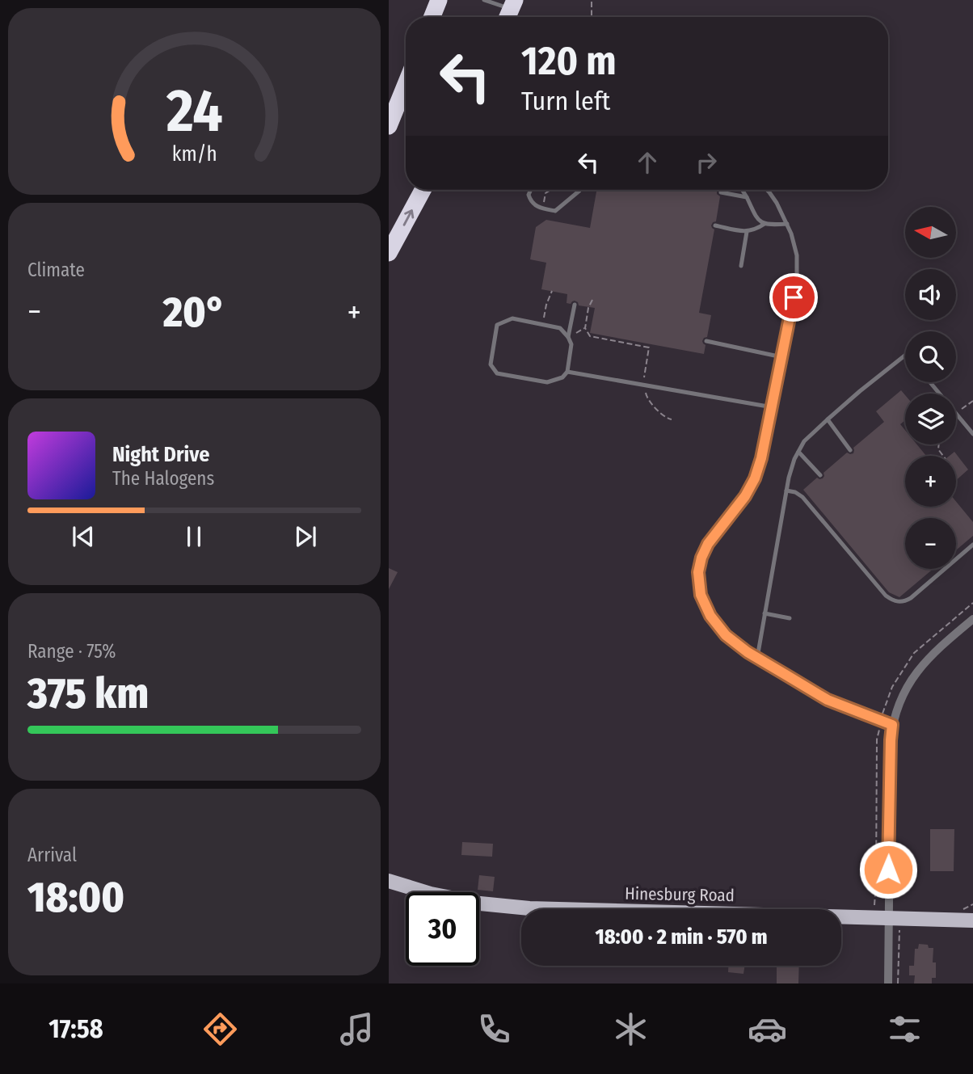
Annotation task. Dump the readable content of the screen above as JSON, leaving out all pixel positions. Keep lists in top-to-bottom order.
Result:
{
  "streets": {
    "main road": ["Hinesburg Road"]
  },
  "north": "left",
  "page": {
    "turn": ["120 m", "Turn left"],
    "tile": [
      "Climate",
      ["Range · 75%", "375 km"],
      ["Arrival", "18:00"]
    ],
    "map_buttons": ["+", "−"],
    "heat": ["−", "20°", "+"],
    "song": ["Night Drive", "The Halogens"],
    "limit": "30",
    "trip": "18:00 · 2 min · 570 m",
    "tabs": "17:58",
    "gauge": ["24", "km/h"]
  }
}
